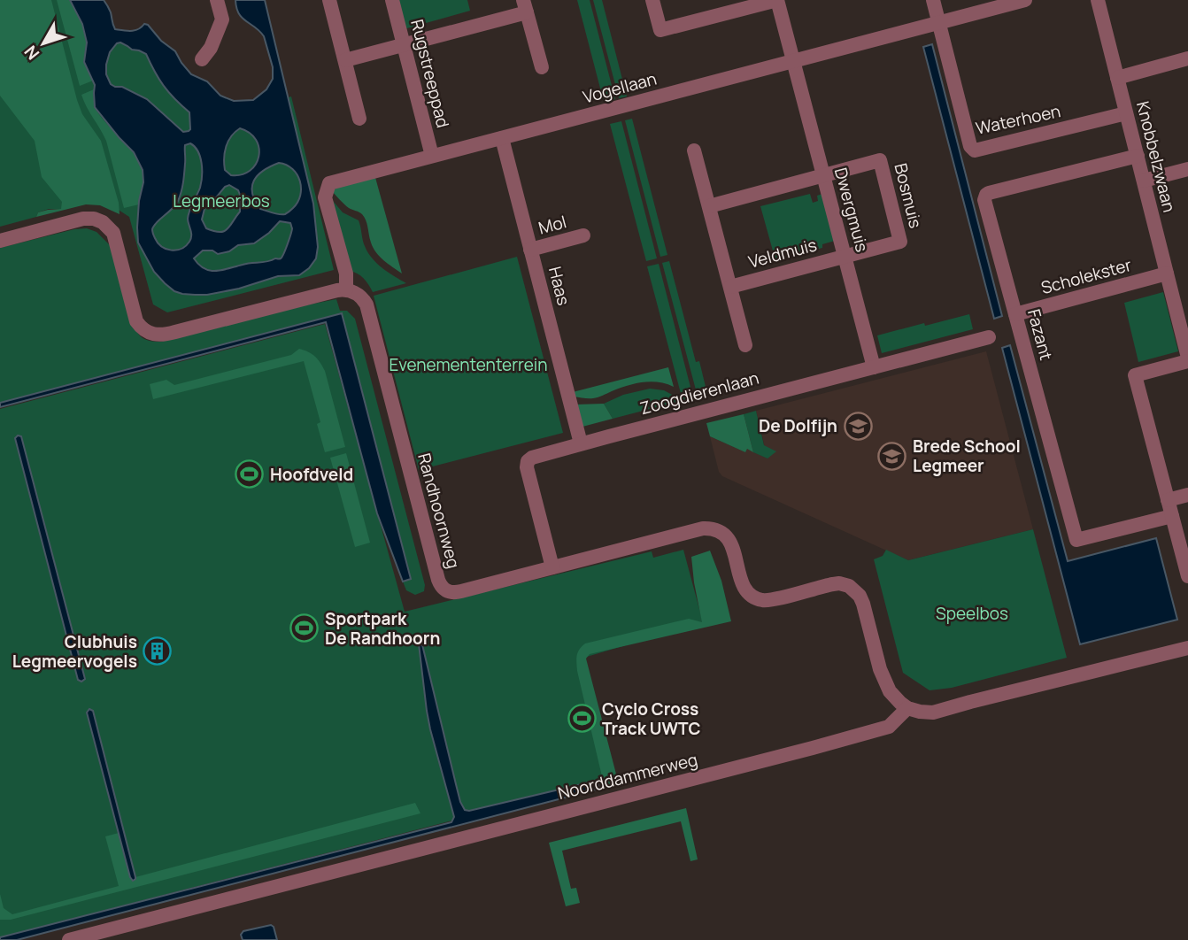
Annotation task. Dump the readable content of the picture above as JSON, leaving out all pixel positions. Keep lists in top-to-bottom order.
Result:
{
  "streets": {
    "street": [
      "Rugstreeppad",
      "Vogellaan",
      "Waterhoen",
      "Knobbelzwaan",
      "Bosmuis",
      "Dwergmuis",
      "Mol",
      "Veldmuis",
      "Scholekster",
      "Haas",
      "Fazant",
      "Zoogdierenlaan",
      "Randhoornweg",
      "Noorddammerweg"
    ]
  },
  "crossings": [
    ["Rugstreeppad", "Vogellaan"],
    ["Vogellaan", "Waterhoen"],
    ["Vogellaan", "Dwergmuis"],
    ["Vogellaan", "Haas"],
    ["Vogellaan", "Randhoornweg"],
    ["Waterhoen", "Knobbelzwaan"],
    ["Knobbelzwaan", "Scholekster"],
    ["Knobbelzwaan", "Fazant"],
    ["Bosmuis", "Dwergmuis"],
    ["Bosmuis", "Veldmuis"],
    ["Dwergmuis", "Veldmuis"],
    ["Dwergmuis", "Zoogdierenlaan"],
    ["Mol", "Haas"],
    ["Scholekster", "Fazant"],
    ["Haas", "Zoogdierenlaan"],
    ["Zoogdierenlaan", "Randhoornweg"],
    ["Randhoornweg", "Noorddammerweg"]
  ],
  "parks": ["Legmeerbos", "Evenemententerrein", "Speelbos"],
  "places": {
    "school or university": ["De Dolfijn", "Brede School Legmeer"],
    "sports": ["Hoofdveld", "Sportpark De Randhoorn", "Cyclo Cross Track UWTC"],
    "building": ["Clubhuis Legmeervogels"]
  },
  "north": "bottom left"
}
